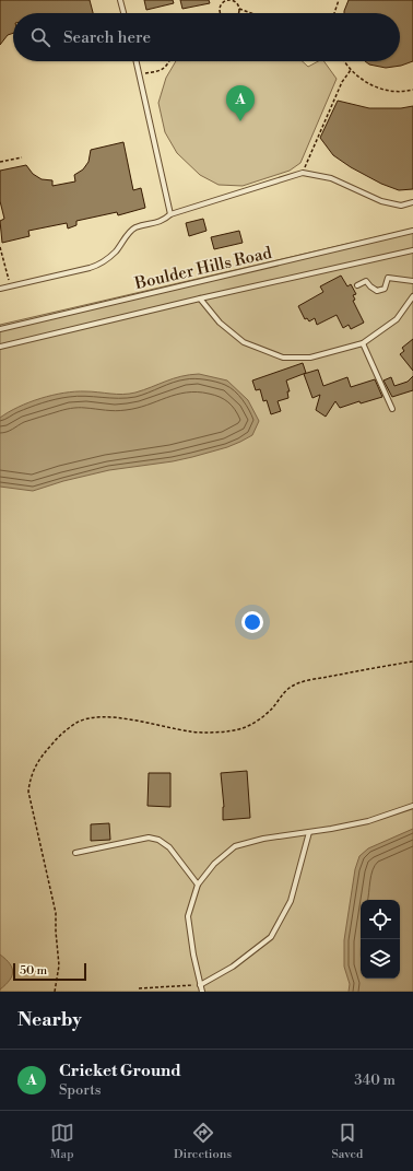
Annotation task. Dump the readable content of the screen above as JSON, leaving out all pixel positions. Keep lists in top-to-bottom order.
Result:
{
  "streets": {
    "lane": ["Boulder Hills Road"]
  },
  "scale_bar": "50 m",
  "page": {
    "search": "Search here",
    "pins": "A",
    "scale": "50 m",
    "heading": "Nearby",
    "list": [
      {
        "mark": "A",
        "name": "Cricket Ground",
        "note": "Sports",
        "value": "340 m"
      }
    ],
    "nav": ["Map", "Directions", "Saved"]
  }
}
